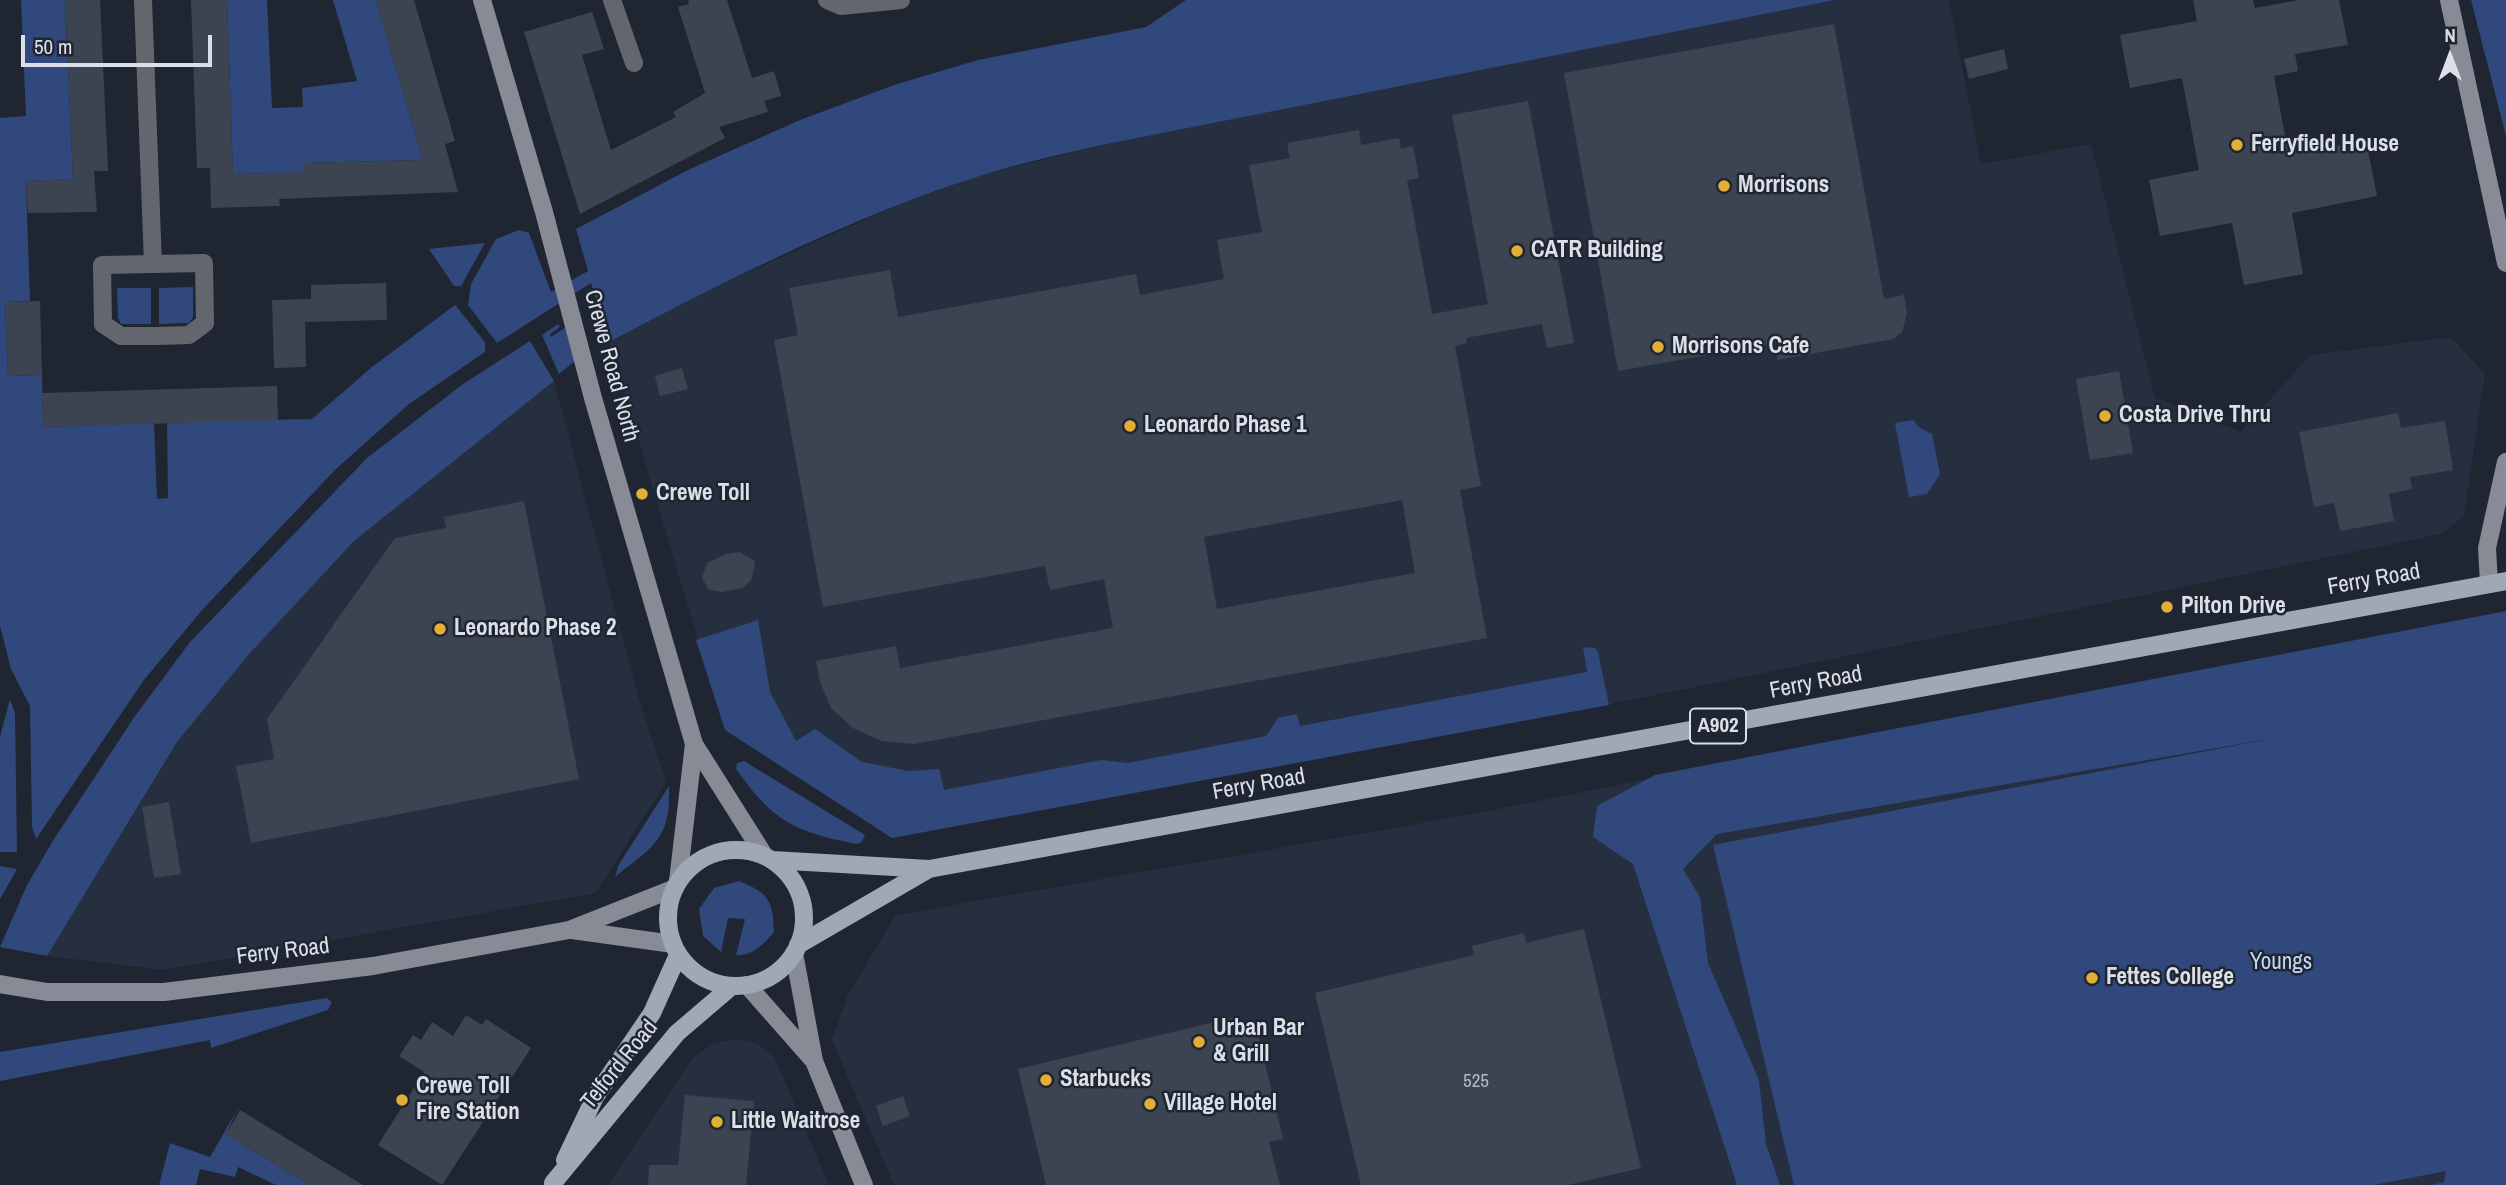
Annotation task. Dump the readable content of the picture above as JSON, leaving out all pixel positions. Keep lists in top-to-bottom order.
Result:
{
  "streets": {
    "main road": ["Ferry Road", "A902", "Telford Road"],
    "street": ["Crewe Road North"]
  },
  "crossings": [
    ["Crewe Road North", "Ferry Road"],
    ["Crewe Road North", "Telford Road"],
    ["Ferry Road", "Telford Road"]
  ],
  "parks": ["Youngs"],
  "places": [
    "Ferryfield House",
    "Morrisons",
    "CATR Building",
    "Morrisons Cafe",
    "Costa Drive Thru",
    "Leonardo Phase 1",
    "Crewe Toll",
    "Pilton Drive",
    "Leonardo Phase 2",
    "Fettes College",
    "Urban Bar & Grill",
    "Starbucks",
    "Crewe Toll Fire Station",
    "Village Hotel",
    "Little Waitrose"
  ],
  "house_numbers": ["525"],
  "scale_bar": "50 m",
  "north": "top"
}
